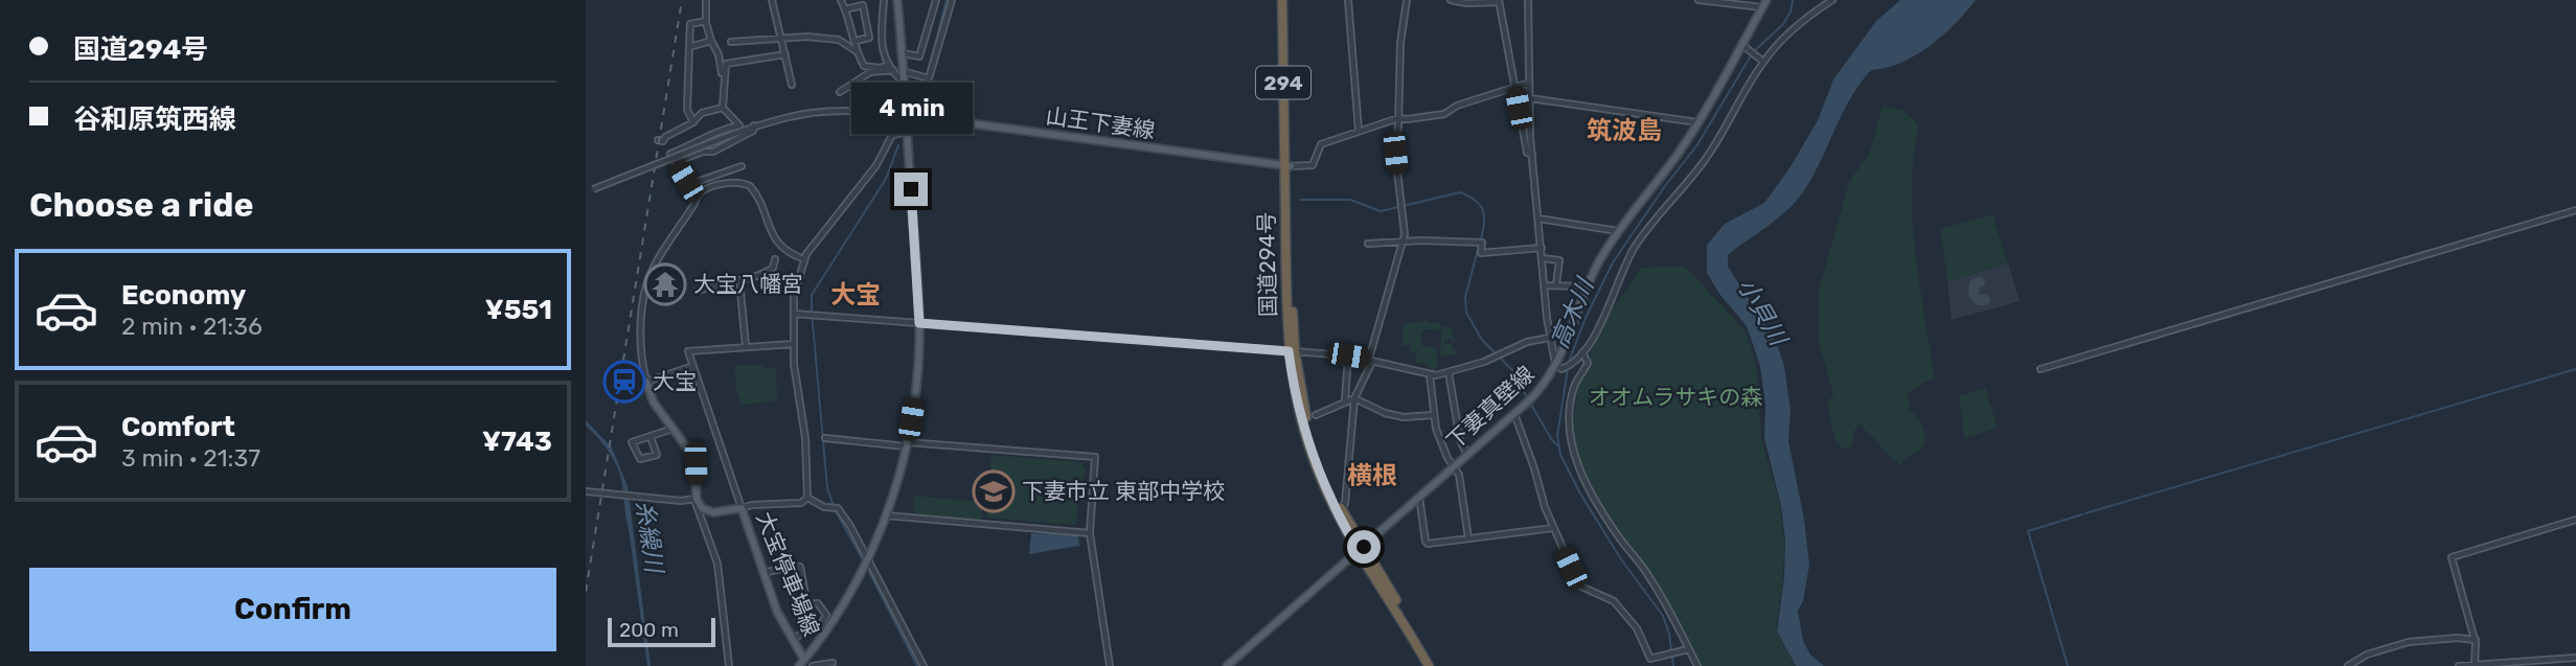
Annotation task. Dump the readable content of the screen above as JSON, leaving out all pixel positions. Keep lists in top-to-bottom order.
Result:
{
  "streets": {
    "highway": ["294", "国道294号"],
    "main road": ["山王下妻線", "下妻真壁線", "大宝停車場線"]
  },
  "crossings": [
    ["294", "国道294号"],
    ["294", "下妻真壁線"],
    ["山王下妻線", "国道294号"],
    ["国道294号", "下妻真壁線"]
  ],
  "districts": ["筑波島", "大宝", "横根"],
  "water": ["小貝川", "高木川", "糸繰川"],
  "parks": ["オオムラサキの森"],
  "places": {
    "temple": ["大宝八幡宮"],
    "station": ["大宝"],
    "school or university": ["下妻市立 東部中学校"]
  },
  "scale_bar": "200 m",
  "page": {
    "banner": ["国道294号", "谷和原筑西線"],
    "bubble": "4 min",
    "heading": "Choose a ride",
    "list": [
      {
        "name": "Economy",
        "note": "2 min · 21:36",
        "value": "¥551"
      },
      {
        "name": "Comfort",
        "note": "3 min · 21:37",
        "value": "¥743"
      }
    ],
    "buttons": "Confirm",
    "scale": "200 m"
  }
}
